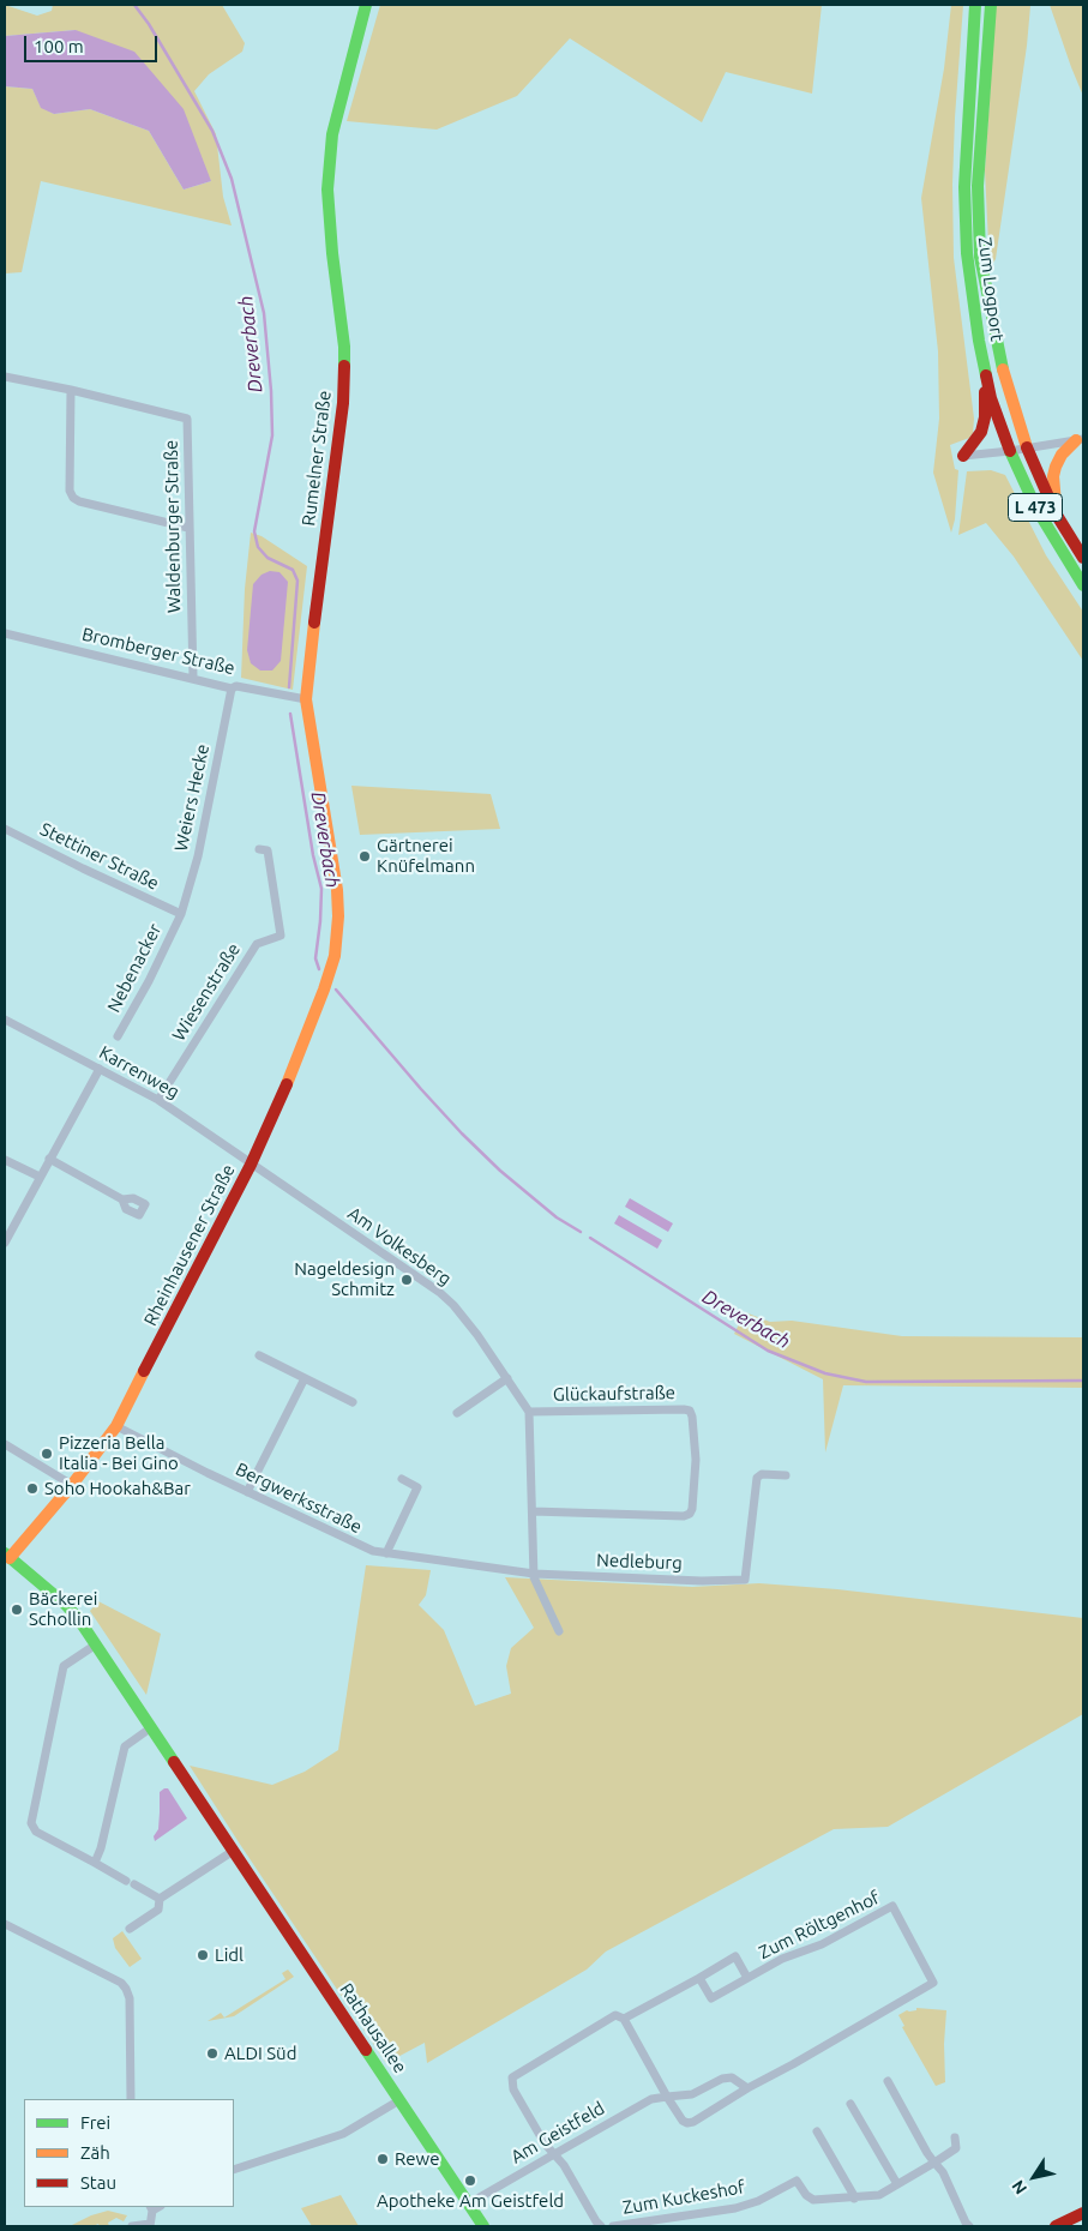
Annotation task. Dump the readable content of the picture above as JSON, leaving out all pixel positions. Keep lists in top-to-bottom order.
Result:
{
  "streets": {
    "main road": [
      "Zum Logport",
      "Rumelner Straße",
      "L 473",
      "Rheinhausener Straße",
      "Rathausallee"
    ],
    "street": [
      "Waldenburger Straße",
      "Bromberger Straße",
      "Weiers Hecke",
      "Stettiner Straße",
      "Nebenacker",
      "Wiesenstraße",
      "Karrenweg",
      "Am Volkesberg",
      "Glückaufstraße",
      "Bergwerksstraße",
      "Nedleburg",
      "Zum Röltgenhof",
      "Am Geistfeld",
      "Zum Kuckeshof"
    ]
  },
  "crossings": [
    ["Rumelner Straße", "Bromberger Straße"],
    ["Rumelner Straße", "Rheinhausener Straße"],
    ["Waldenburger Straße", "Bromberger Straße"],
    ["Bromberger Straße", "Weiers Hecke"],
    ["Weiers Hecke", "Stettiner Straße"],
    ["Weiers Hecke", "Nebenacker"],
    ["Stettiner Straße", "Nebenacker"],
    ["Wiesenstraße", "Karrenweg"],
    ["Karrenweg", "Rheinhausener Straße"],
    ["Karrenweg", "Am Volkesberg"],
    ["Rheinhausener Straße", "Am Volkesberg"],
    ["Rheinhausener Straße", "Bergwerksstraße"],
    ["Rheinhausener Straße", "Rathausallee"],
    ["Am Volkesberg", "Glückaufstraße"],
    ["Bergwerksstraße", "Nedleburg"],
    ["Zum Röltgenhof", "Am Geistfeld"],
    ["Zum Röltgenhof", "Zum Kuckeshof"],
    ["Rathausallee", "Am Geistfeld"],
    ["Am Geistfeld", "Zum Kuckeshof"]
  ],
  "water": ["Dreverbach"],
  "places": [
    "Gärtnerei Knüfelmann",
    "Nageldesign Schmitz",
    "Pizzeria Bella Italia - Bei Gino",
    "Soho Hookah&Bar",
    "Bäckerei Schollin",
    "Lidl",
    "ALDI Süd",
    "Rewe",
    "Apotheke Am Geistfeld"
  ],
  "legend": ["Frei", "Zäh", "Stau"],
  "scale_bar": "100 m",
  "north": "bottom left"
}
